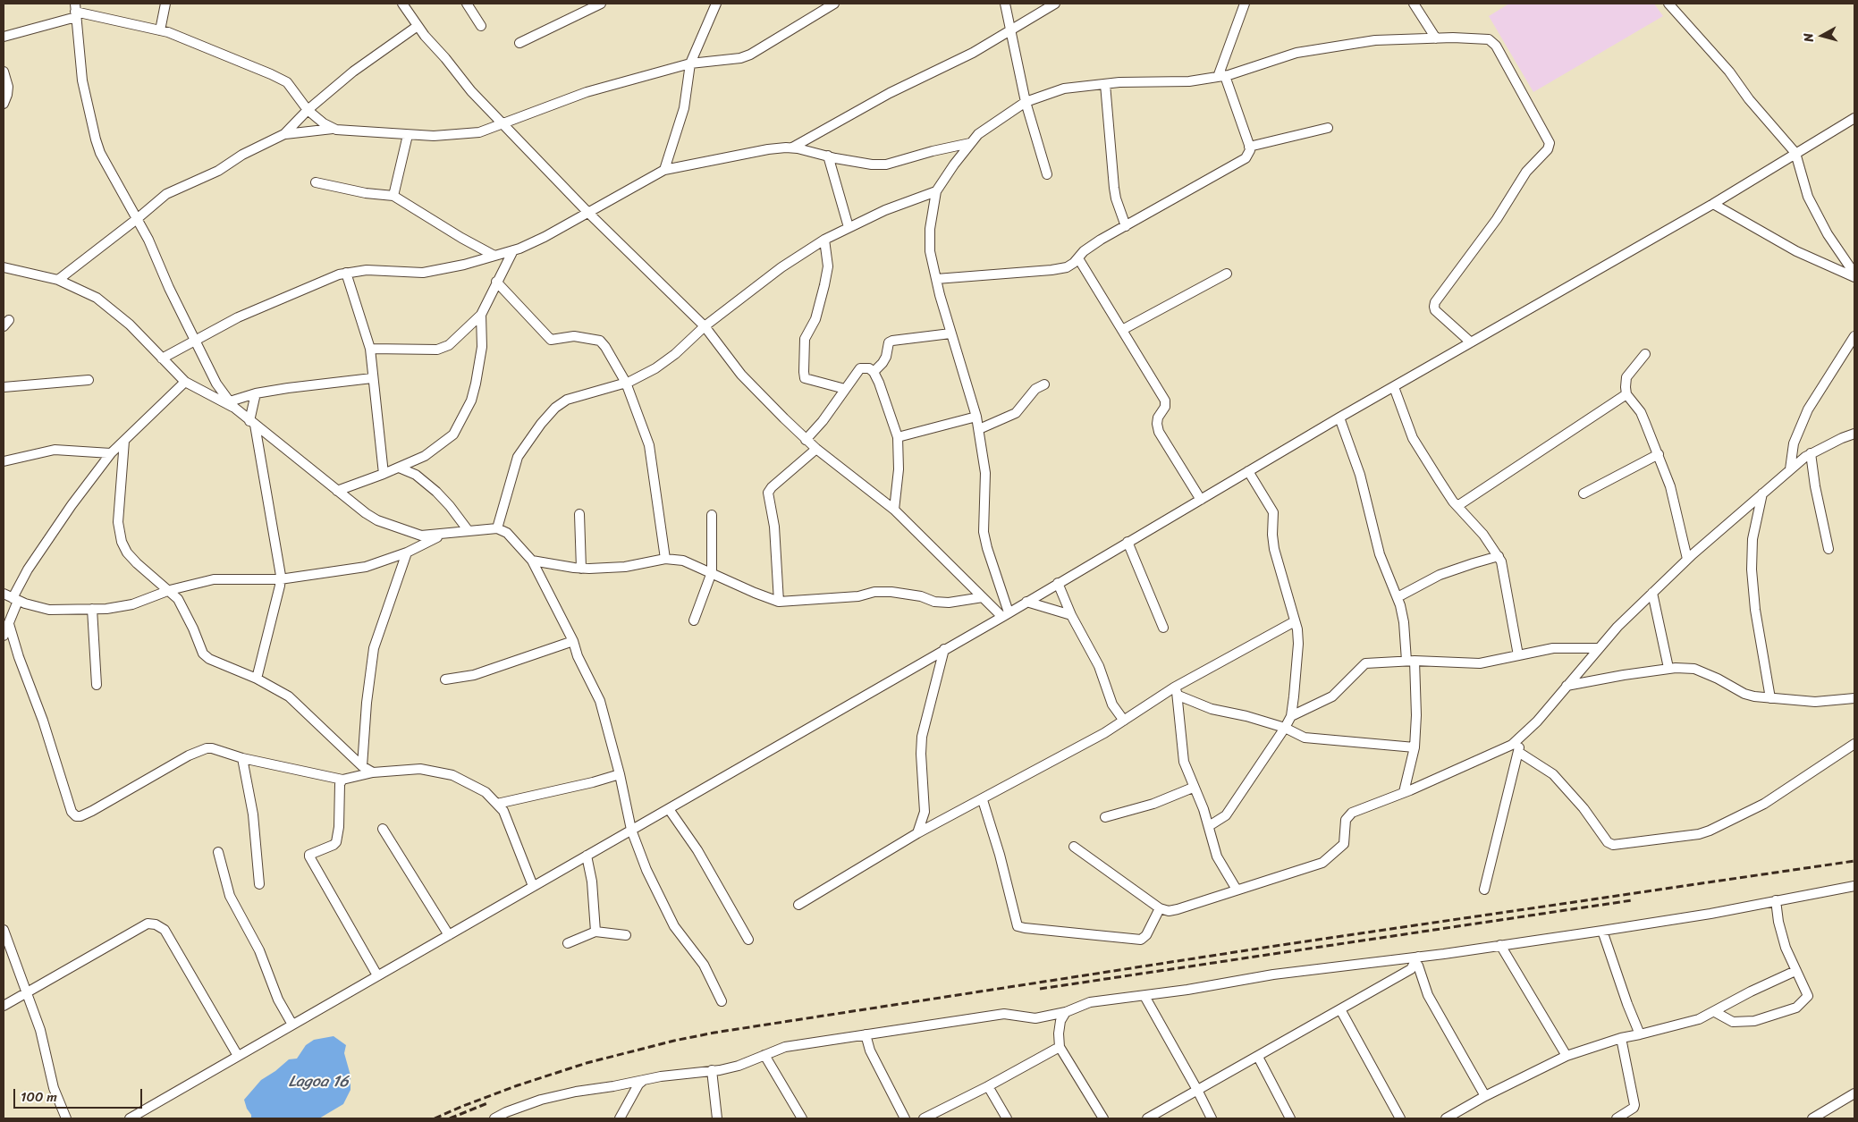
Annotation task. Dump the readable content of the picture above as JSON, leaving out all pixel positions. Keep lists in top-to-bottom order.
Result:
{
  "water": ["Lagoa 16"],
  "scale_bar": "100 m",
  "north": "left"
}
